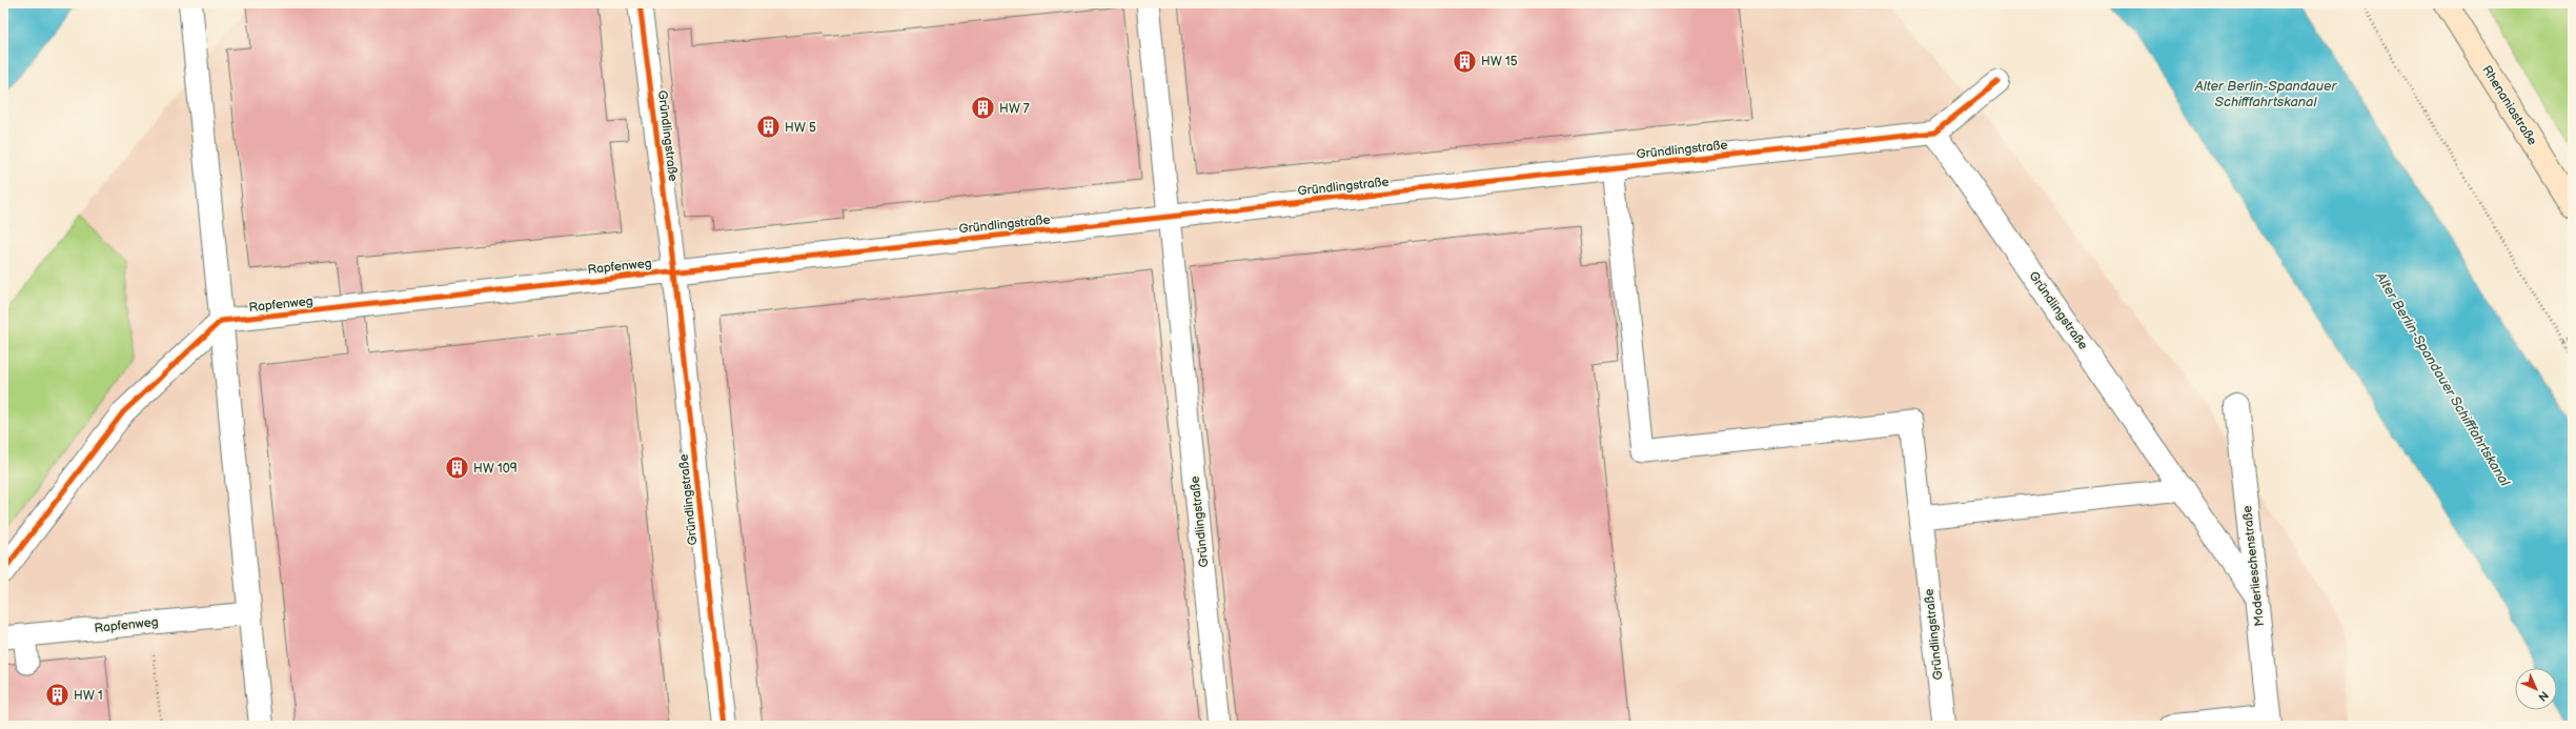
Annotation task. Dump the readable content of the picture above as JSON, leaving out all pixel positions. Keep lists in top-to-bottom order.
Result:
{
  "streets": {
    "street": [
      "Rhenaniastraße",
      "Gründlingstraße",
      "Rapfenweg",
      "Moderlieschenstraße"
    ]
  },
  "crossings": [
    ["Gründlingstraße", "Rapfenweg"],
    ["Gründlingstraße", "Moderlieschenstraße"]
  ],
  "water": ["Alter Berlin-Spandauer Schifffahrtskanal"],
  "places": {
    "building": [
      "HW 15",
      "HW 7",
      "HW 5",
      "HW 109",
      "HW 1"
    ]
  },
  "north": "bottom right"
}
